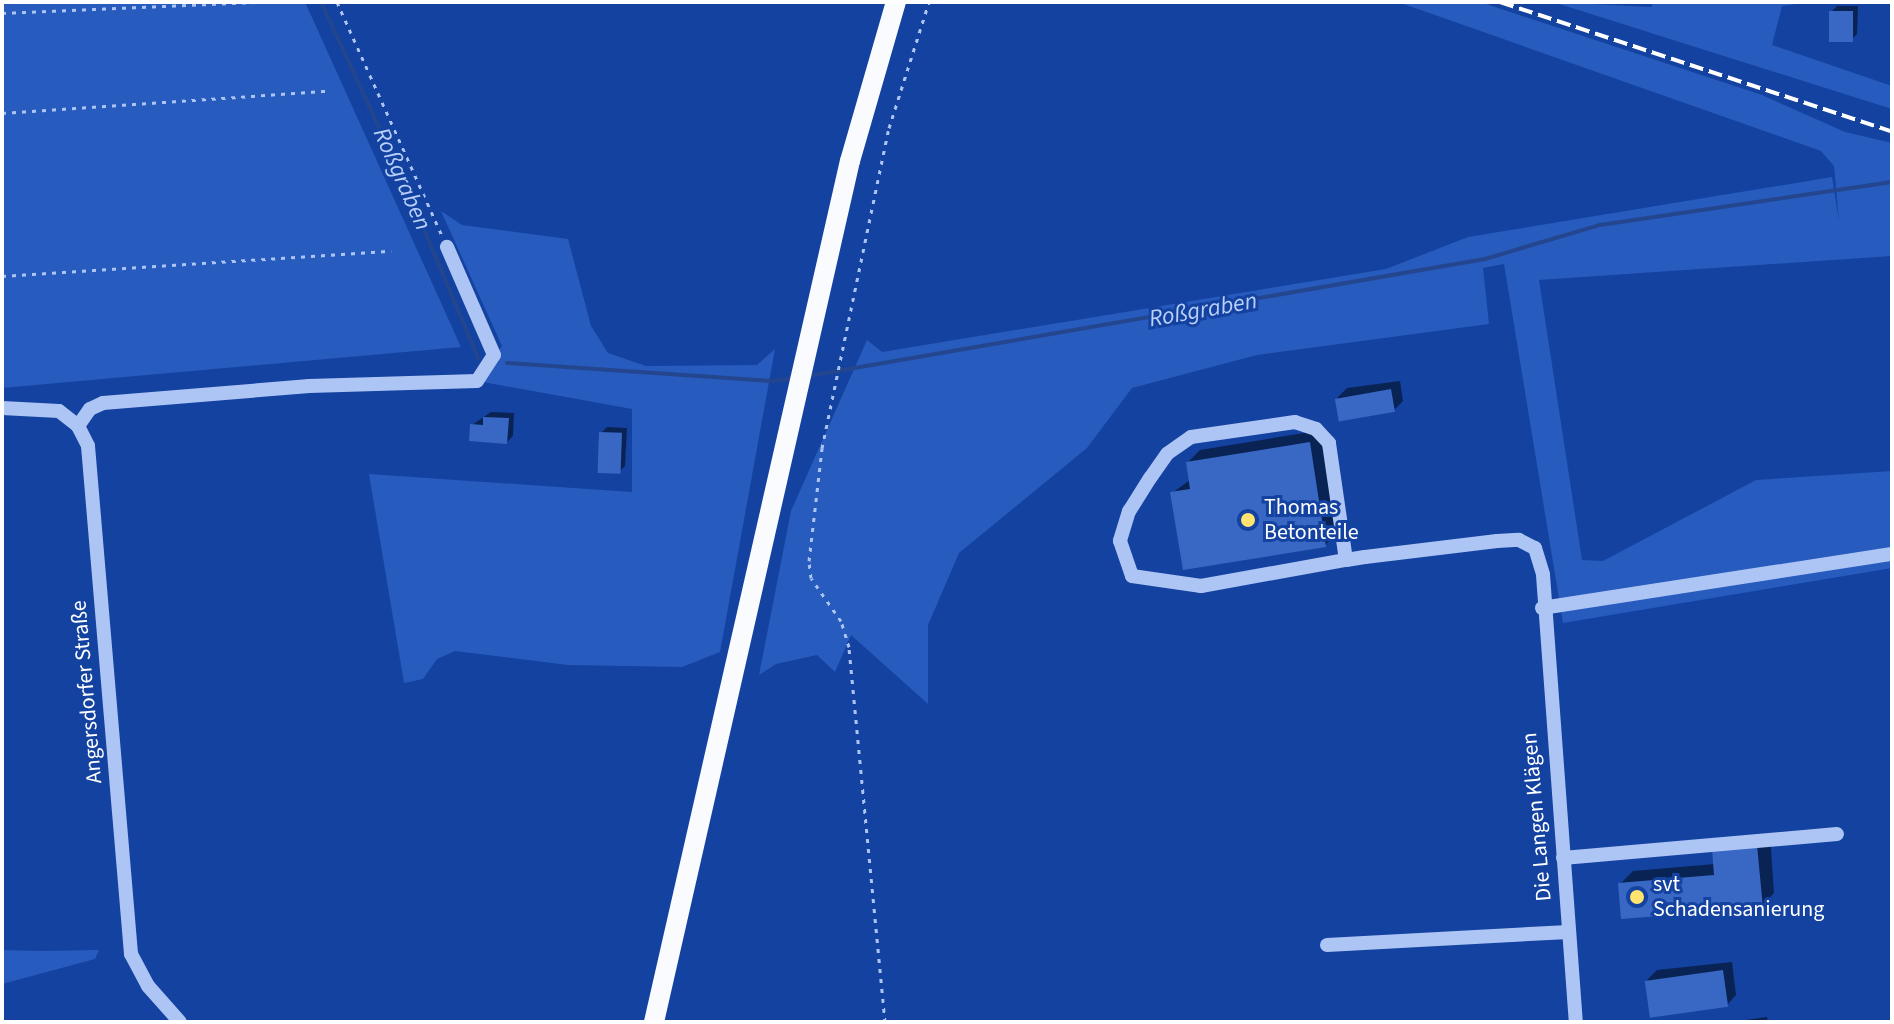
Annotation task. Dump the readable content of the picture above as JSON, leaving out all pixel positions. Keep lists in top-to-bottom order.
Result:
{
  "streets": {
    "street": ["Angersdorfer Straße", "Die Langen Klägen"]
  },
  "water": ["Roßgraben"],
  "places": ["Thomas Betonteile", "svt Schadensanierung"]
}
